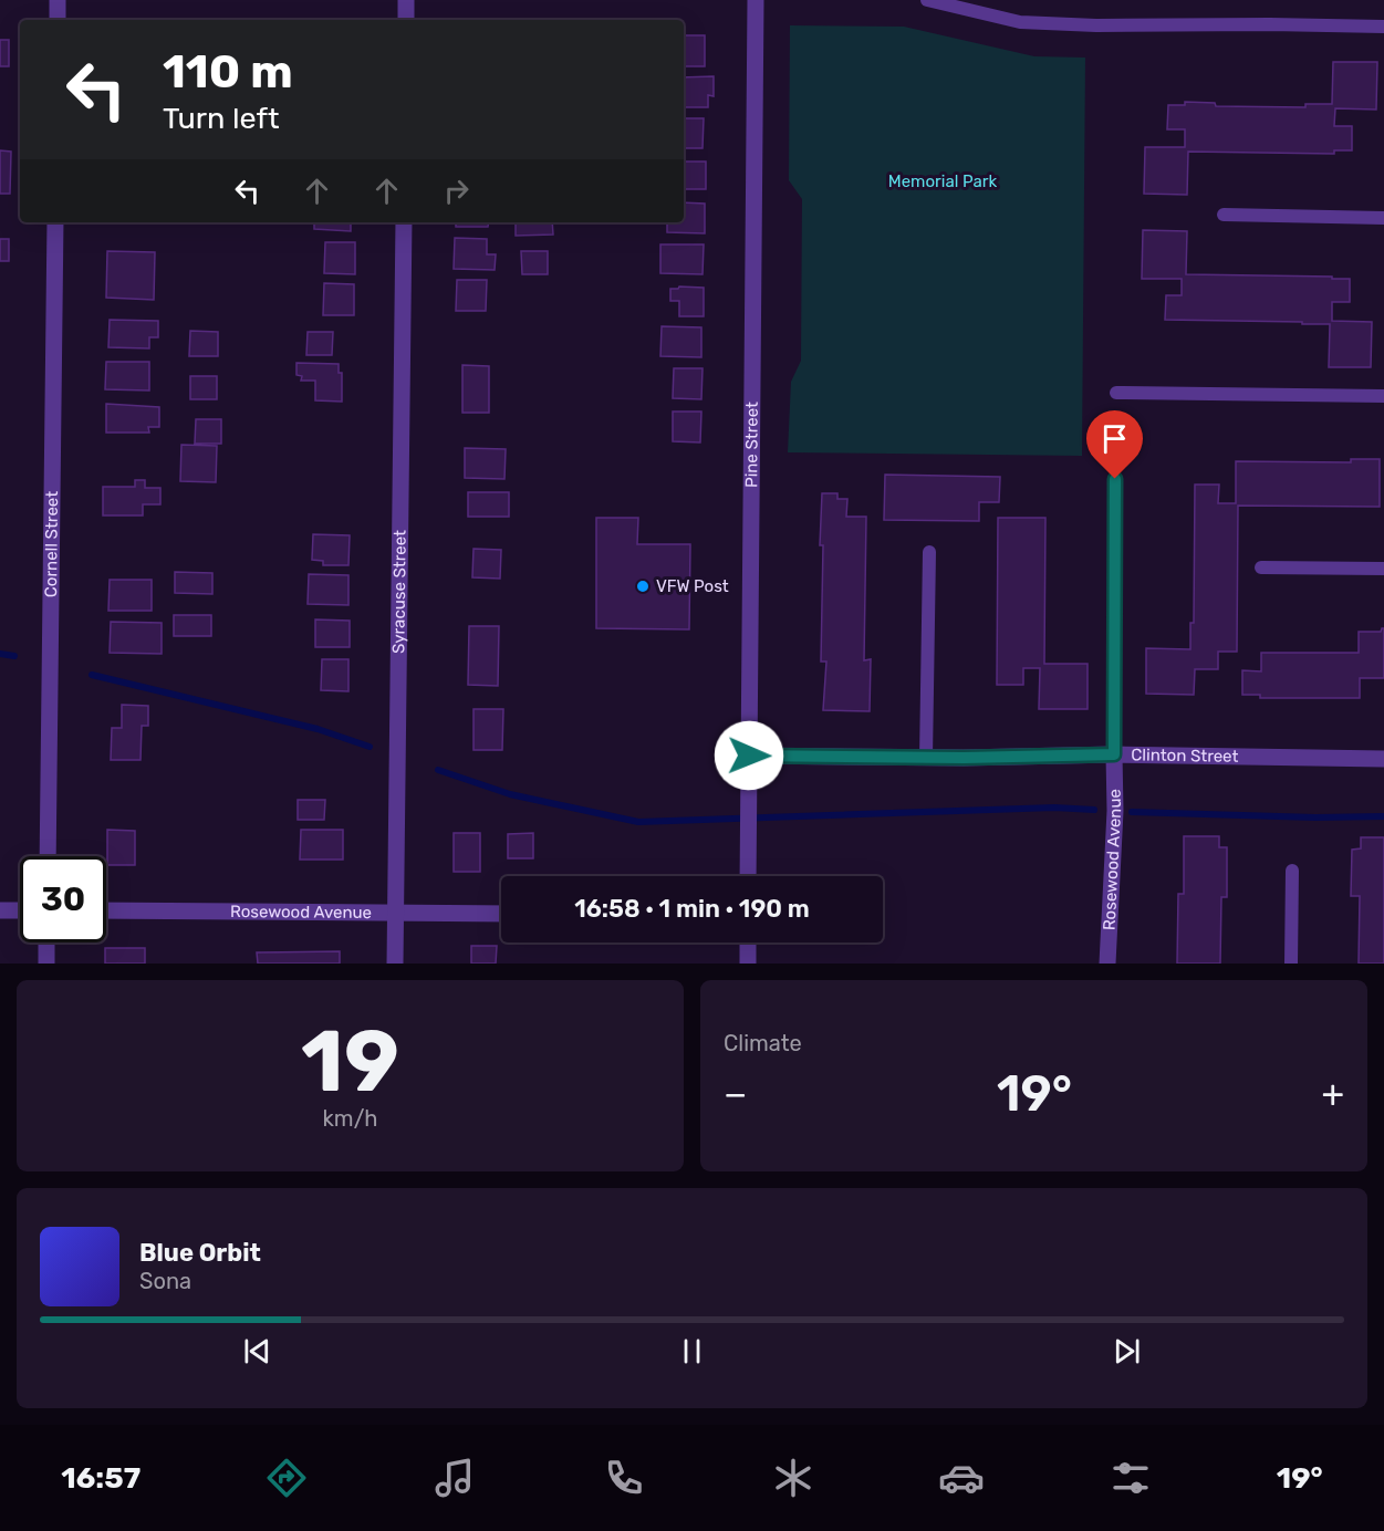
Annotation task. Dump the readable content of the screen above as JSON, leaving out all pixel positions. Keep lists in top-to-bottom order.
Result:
{
  "streets": {
    "street": [
      "Pine Street",
      "Cornell Street",
      "Syracuse Street",
      "Clinton Street",
      "Rosewood Avenue"
    ]
  },
  "crossings": [
    ["Pine Street", "Clinton Street"],
    ["Syracuse Street", "Rosewood Avenue"],
    ["Clinton Street", "Rosewood Avenue"]
  ],
  "parks": ["Memorial Park"],
  "places": ["VFW Post"],
  "page": {
    "turn": ["110 m", "Turn left"],
    "limit": "30",
    "trip": "16:58 · 1 min · 190 m",
    "tile": [
      ["19", "km/h"],
      "Climate"
    ],
    "heat": ["−", "19°", "+"],
    "song": ["Blue Orbit", "Sona"],
    "tabs": ["16:57", "19°"]
  }
}
